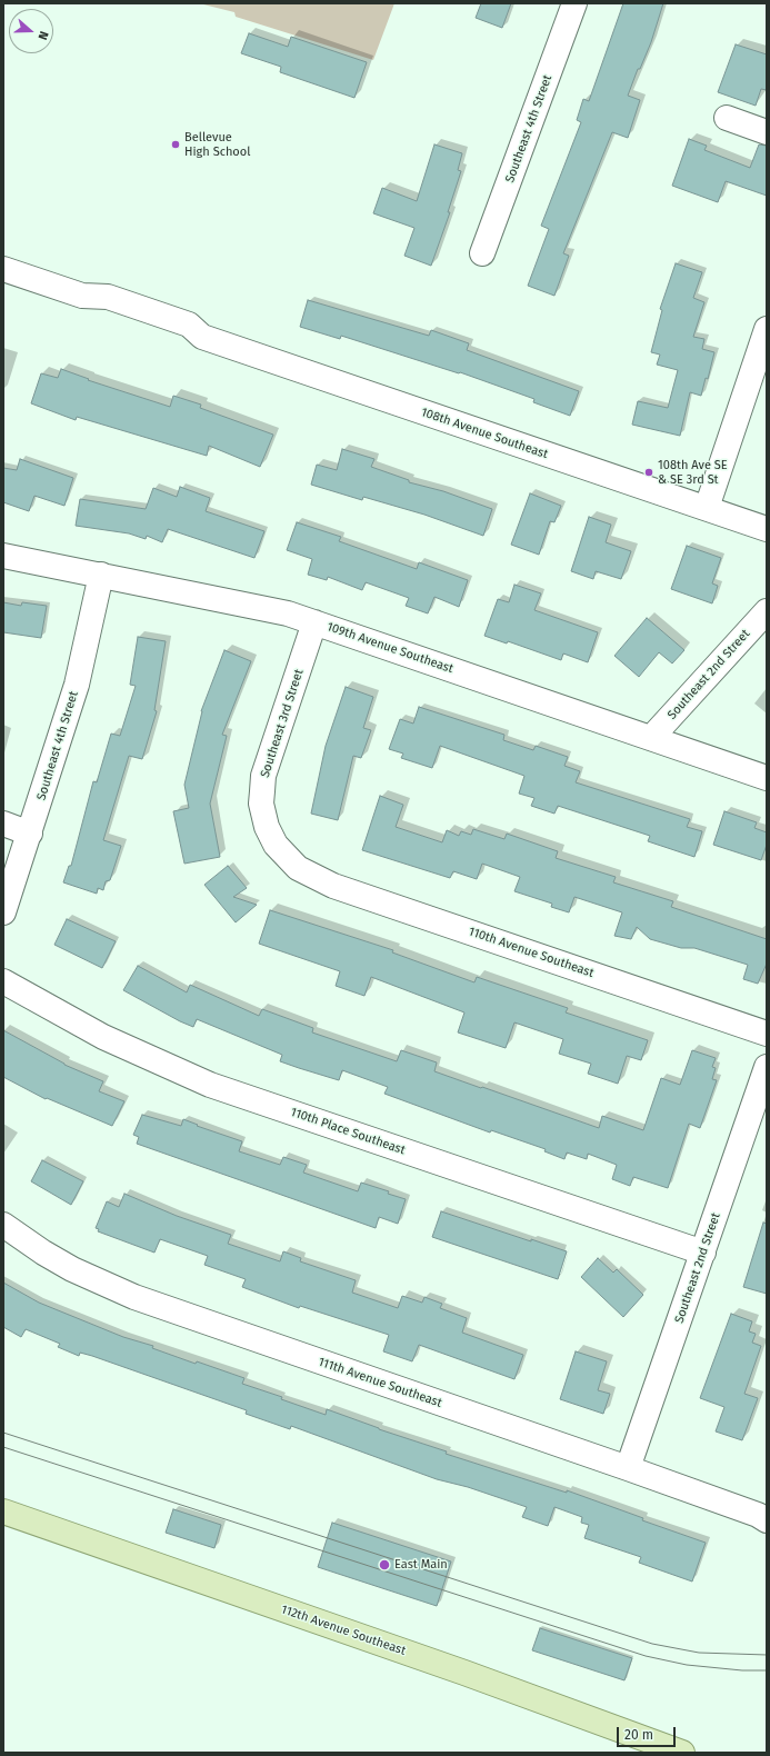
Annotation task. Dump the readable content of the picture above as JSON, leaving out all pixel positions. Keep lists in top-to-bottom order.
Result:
{
  "streets": {
    "main road": ["112th Avenue Southeast"],
    "street": [
      "Southeast 4th Street",
      "108th Avenue Southeast",
      "109th Avenue Southeast",
      "Southeast 2nd Street",
      "Southeast 3rd Street",
      "110th Avenue Southeast",
      "110th Place Southeast",
      "111th Avenue Southeast"
    ]
  },
  "crossings": [
    ["Southeast 4th Street", "109th Avenue Southeast"],
    ["109th Avenue Southeast", "Southeast 2nd Street"],
    ["109th Avenue Southeast", "Southeast 3rd Street"],
    ["Southeast 2nd Street", "110th Place Southeast"],
    ["Southeast 2nd Street", "111th Avenue Southeast"],
    ["Southeast 3rd Street", "110th Avenue Southeast"]
  ],
  "places": ["Bellevue High School", "108th Ave SE & SE 3rd St", "East Main"],
  "scale_bar": "20 m",
  "north": "right"
}
